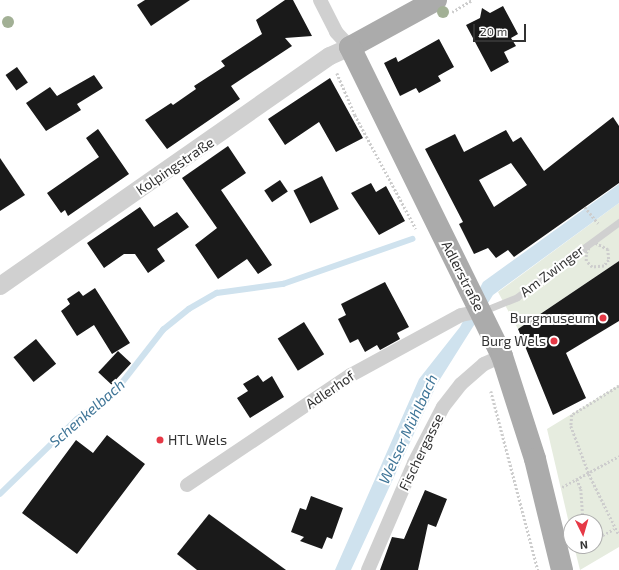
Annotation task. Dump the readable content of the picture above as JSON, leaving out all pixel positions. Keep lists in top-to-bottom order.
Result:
{
  "streets": {
    "main road": ["Adlerstraße"],
    "street": ["Kolpingstraße", "Adlerhof", "Fischergasse"],
    "lane": ["Am Zwinger"]
  },
  "crossings": [
    ["Kolpingstraße", "Adlerstraße"],
    ["Am Zwinger", "Adlerstraße"],
    ["Am Zwinger", "Adlerhof"],
    ["Adlerstraße", "Adlerhof"],
    ["Adlerstraße", "Fischergasse"]
  ],
  "water": ["Schenkelbach", "Welser Mühlbach"],
  "places": ["Burgmuseum", "Burg Wels", "HTL Wels"],
  "scale_bar": "20 m",
  "north": "bottom"
}
